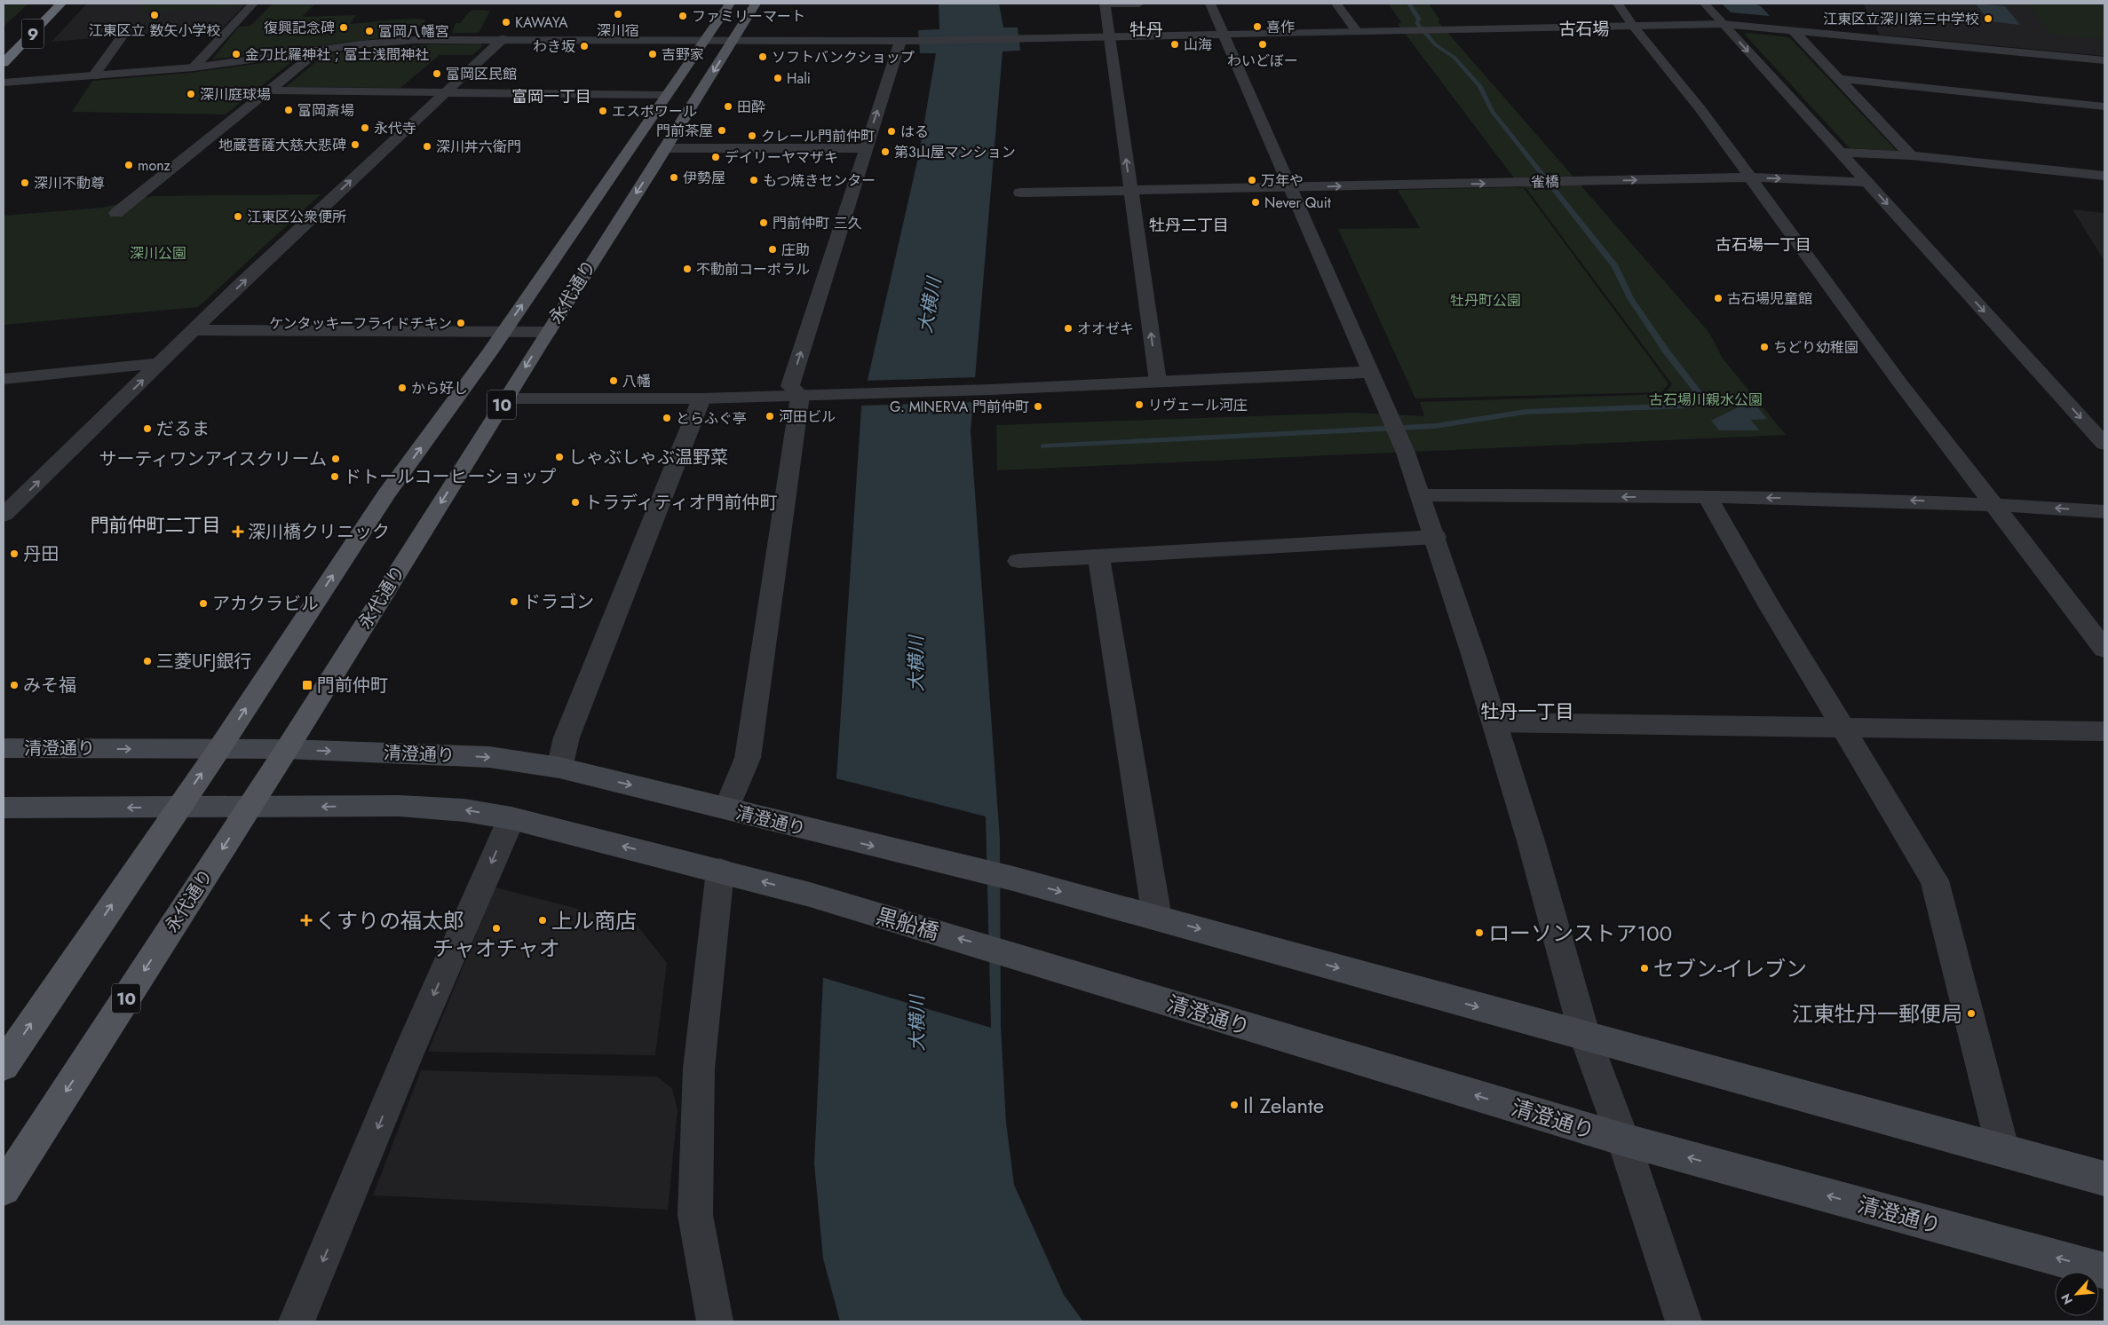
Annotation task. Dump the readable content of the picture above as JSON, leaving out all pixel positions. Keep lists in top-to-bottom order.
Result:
{
  "streets": {
    "highway": ["9"],
    "main road": [
      "永代通り",
      "10",
      "清澄通り",
      "黒船橋"
    ],
    "street": ["雀橋"]
  },
  "crossings": [
    ["永代通り", "清澄通り"],
    ["清澄通り", "黒船橋"]
  ],
  "one_way": ["黒船橋"],
  "districts": [
    "古石場",
    "牡丹",
    "富岡一丁目",
    "牡丹二丁目",
    "古石場一丁目",
    "門前仲町二丁目",
    "牡丹一丁目"
  ],
  "water": ["大横川"],
  "parks": ["深川公園", "牡丹町公園", "古石場川親水公園"],
  "places": {
    "other": [
      "深川宿",
      "江東区立 数矢小学校",
      "ファミリーマート",
      "江東区立深川第三中学校",
      "KAWAYA",
      "喜作",
      "復興記念碑",
      "富岡八幡宮",
      "山海",
      "わいどぼー",
      "わき坂",
      "金刀比羅神社 ; 富士浅間神社",
      "吉野家",
      "ソフトバンクショップ",
      "富岡区民館",
      "Hali",
      "深川庭球場",
      "田酔",
      "富岡斎場",
      "エスポワール",
      "永代寺",
      "門前茶屋",
      "はる",
      "クレール門前仲町",
      "地蔵菩薩大慈大悲碑",
      "深川丼六衛門",
      "第3山屋マンション",
      "デイリーヤマザキ",
      "monz",
      "伊勢屋",
      "もつ焼きセンター",
      "万年や",
      "深川不動尊",
      "Never Quit",
      "江東区公衆便所",
      "門前仲町 三久",
      "庄助",
      "不動前コーポラル",
      "古石場児童館",
      "ケンタッキーフライドチキン",
      "オオゼキ",
      "ちどり幼稚園",
      "八幡",
      "から好し",
      "リヴェール河庄",
      "G. MINERVA 門前仲町",
      "河田ビル",
      "とらふぐ亭",
      "だるま",
      "しゃぶしゃぶ温野菜",
      "サーティワンアイスクリーム",
      "ドトールコーヒーショップ",
      "トラディティオ門前仲町",
      "丹田",
      "ドラゴン",
      "アカクラビル",
      "三菱UFJ銀行",
      "みそ福",
      "上ル商店",
      "チャオチャオ",
      "ローソンストア100",
      "セブン-イレブン",
      "江東牡丹一郵便局",
      "Il Zelante"
    ],
    "health": ["深川橋クリニック", "くすりの福太郎"],
    "transit": ["門前仲町"]
  },
  "north": "bottom left"
}
